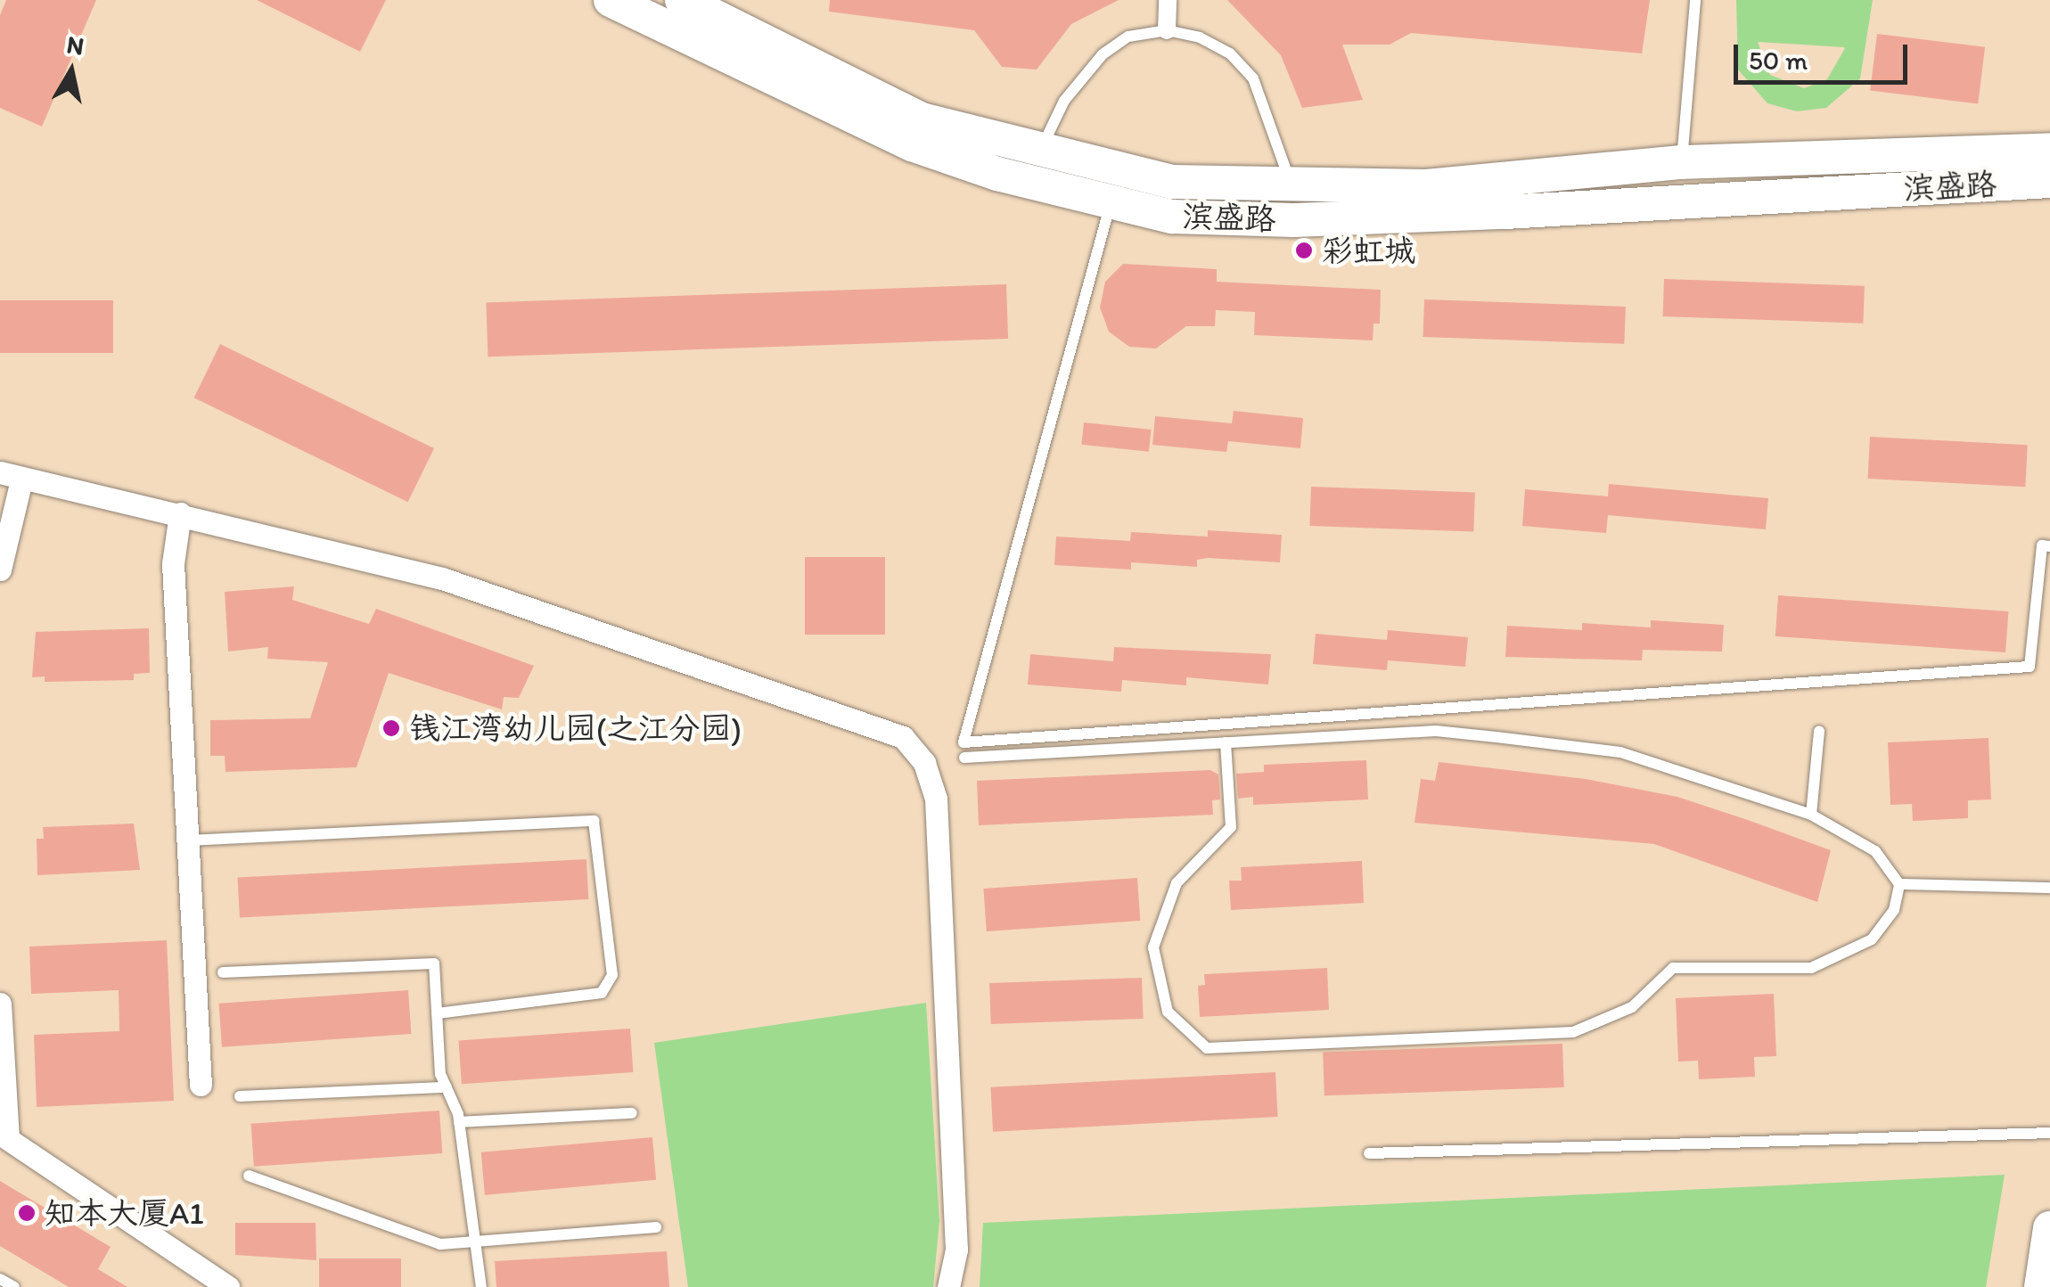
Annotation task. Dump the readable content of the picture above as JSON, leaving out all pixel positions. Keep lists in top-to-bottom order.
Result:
{
  "streets": {
    "main road": ["滨盛路"]
  },
  "places": ["彩虹城", "钱江湾幼儿园(之江分园)", "知本大厦A1"],
  "scale_bar": "50 m",
  "north": "top"
}
